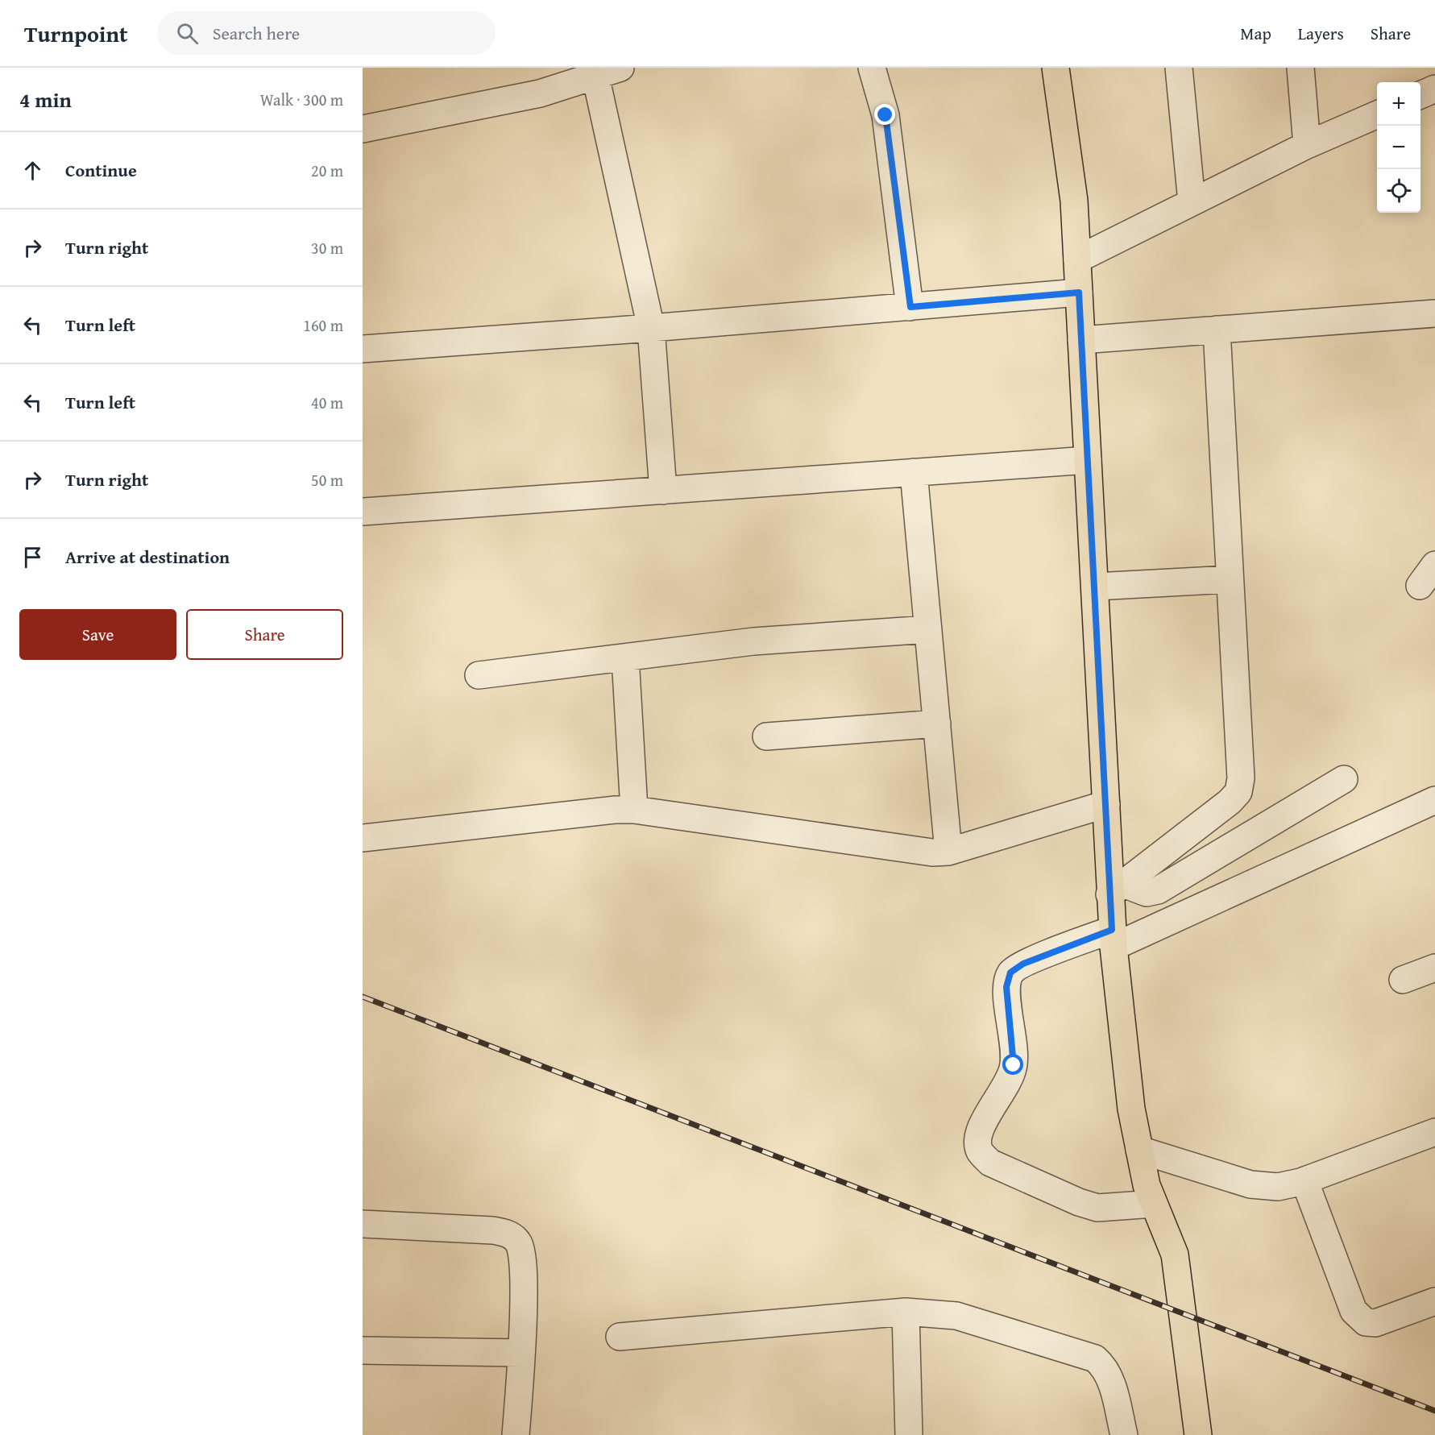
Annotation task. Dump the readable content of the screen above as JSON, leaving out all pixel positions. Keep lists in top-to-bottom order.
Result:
{
  "page": {
    "header": "Turnpoint",
    "search": "Search here",
    "nav": ["Map", "Layers", "Share"],
    "heading": ["4 min", "Walk · 300 m"],
    "map_buttons": ["+", "−"],
    "list": [
      ["Continue", "20 m"],
      ["Turn right", "30 m"],
      ["Turn left", "160 m"],
      ["Turn left", "40 m"],
      ["Turn right", "50 m"],
      "Arrive at destination"
    ],
    "buttons": ["Save", "Share"]
  }
}
